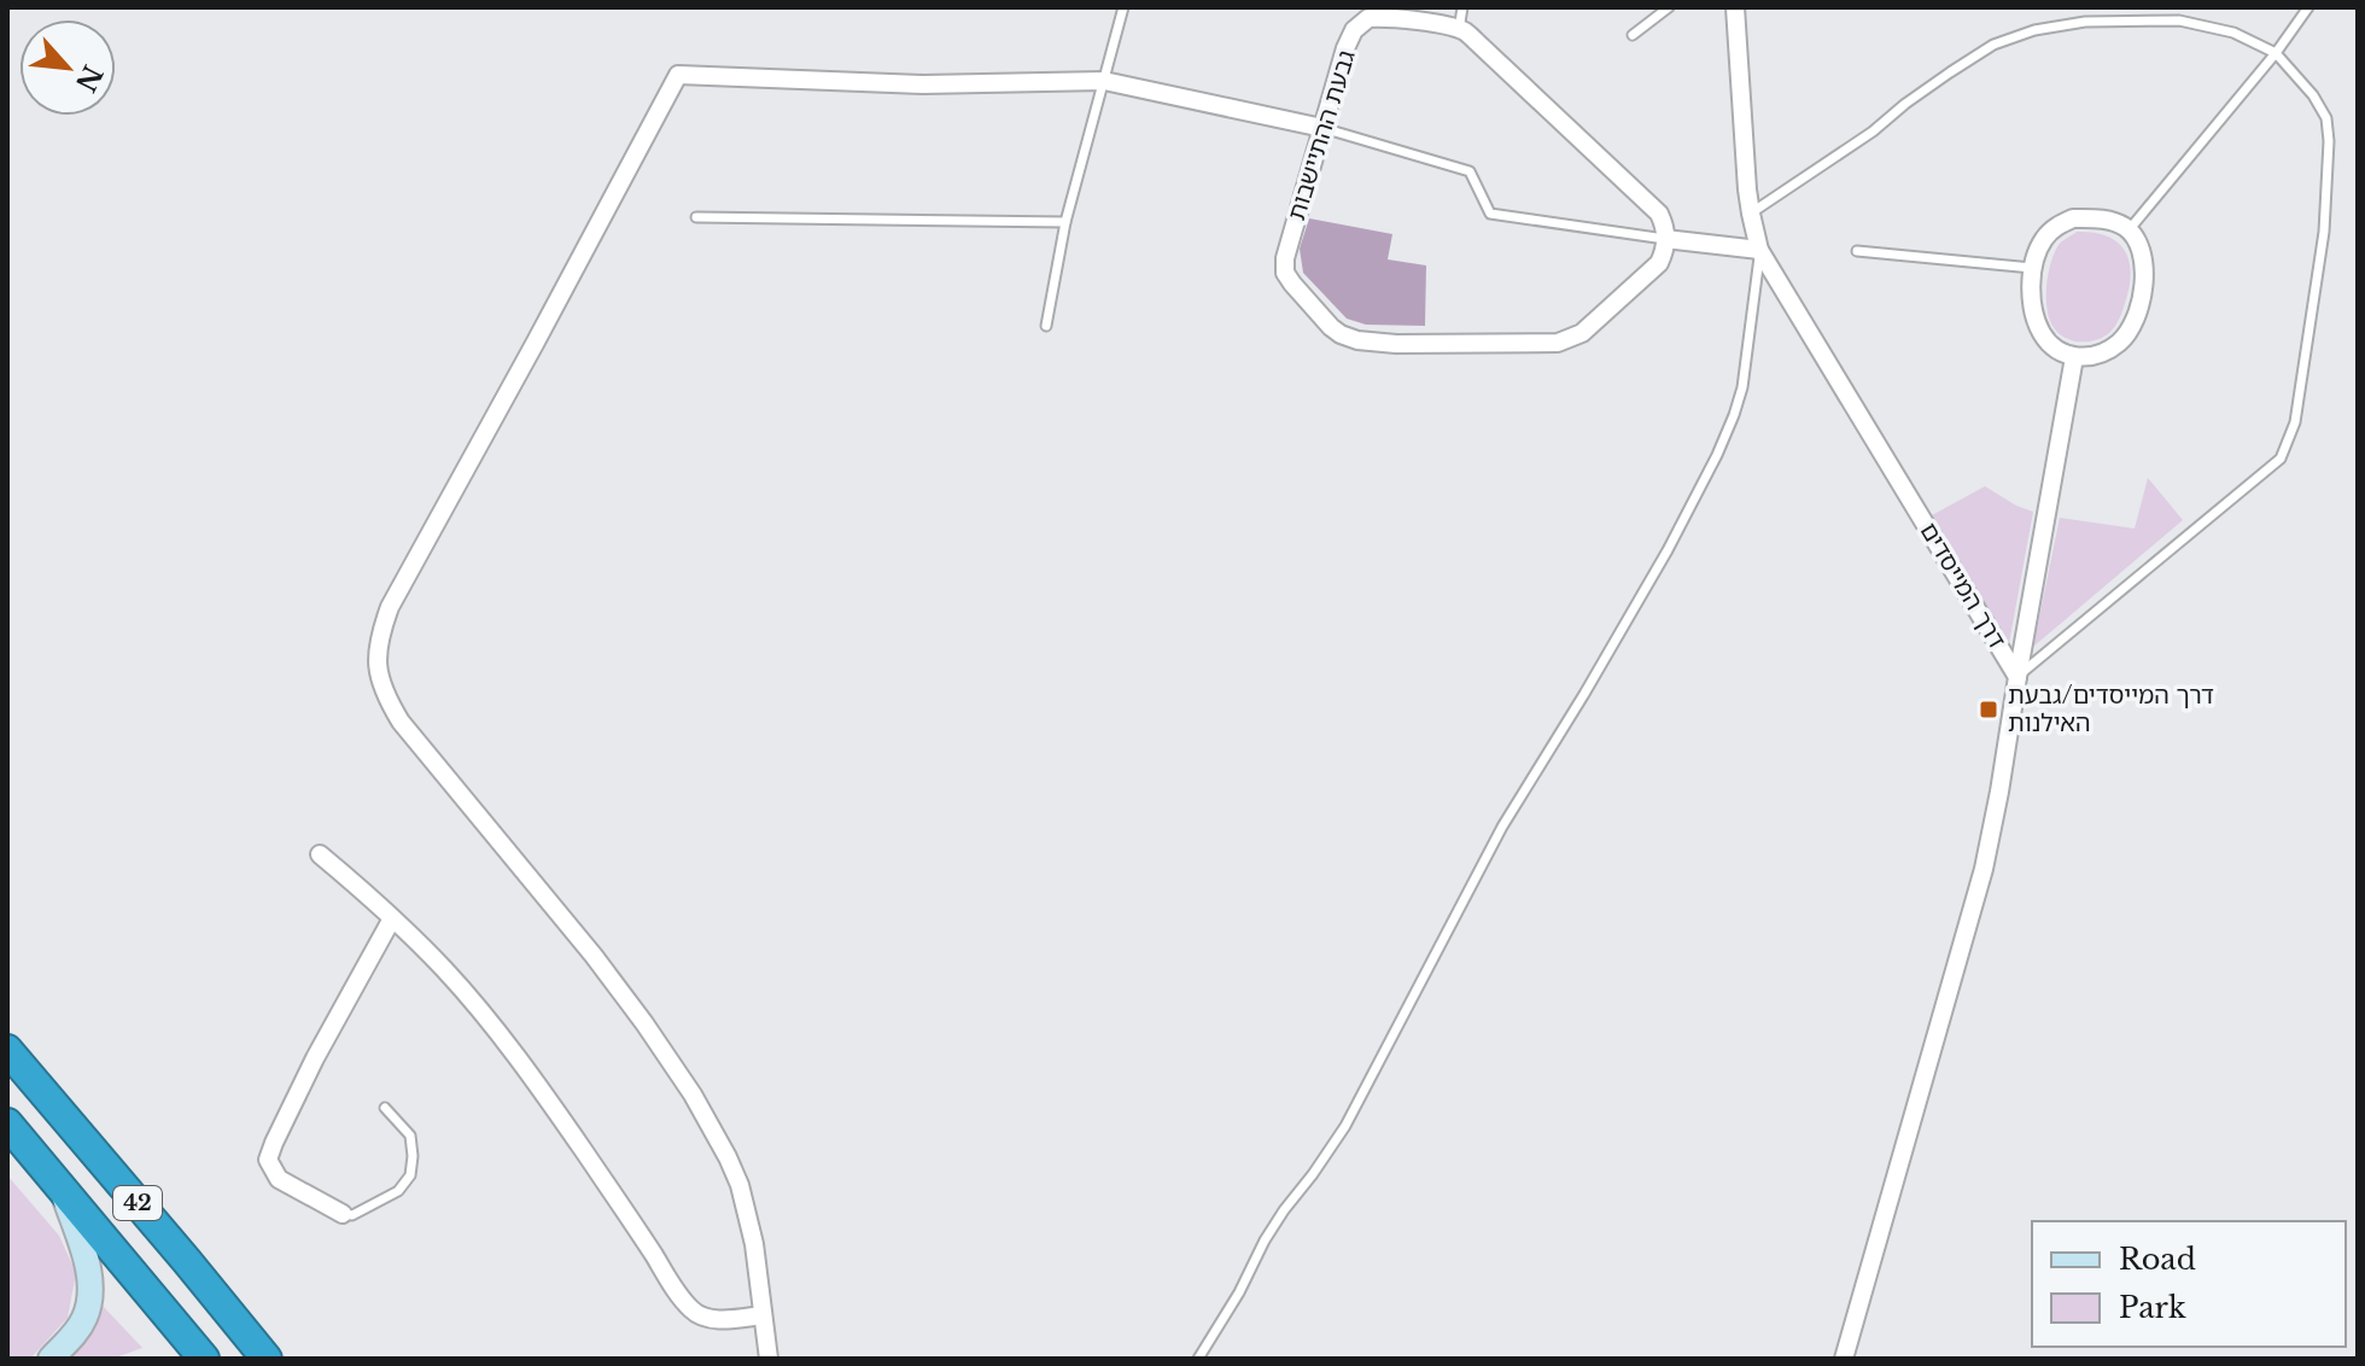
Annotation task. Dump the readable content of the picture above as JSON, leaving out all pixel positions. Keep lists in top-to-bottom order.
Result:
{
  "streets": {
    "highway": ["42"],
    "street": ["גבעת ההתיישבות", "דרך המייסדים"]
  },
  "places": {
    "transit": ["דרך המייסדים/גבעת האילנות"]
  },
  "legend": ["Road", "Park"],
  "north": "bottom right"
}
